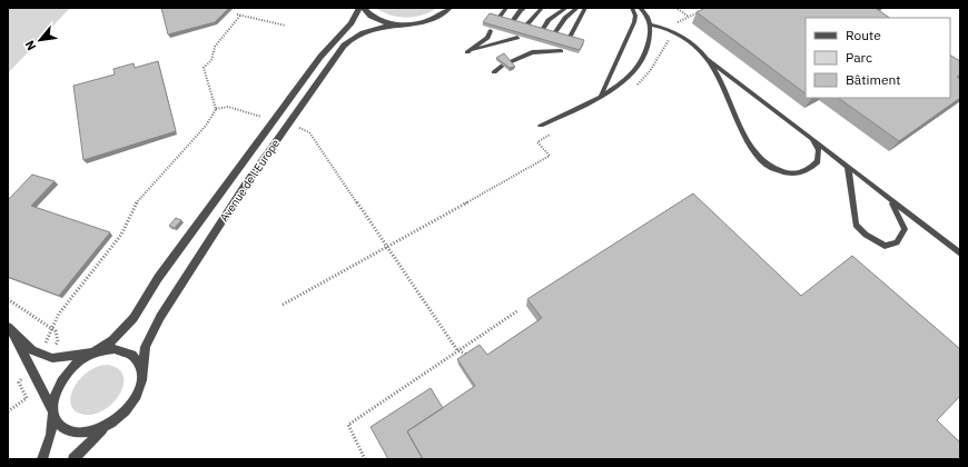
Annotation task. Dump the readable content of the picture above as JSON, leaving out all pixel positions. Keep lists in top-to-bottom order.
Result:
{
  "streets": {
    "street": ["Avenue de l'Europe"]
  },
  "legend": ["Route", "Parc", "Bâtiment"],
  "north": "bottom left"
}
